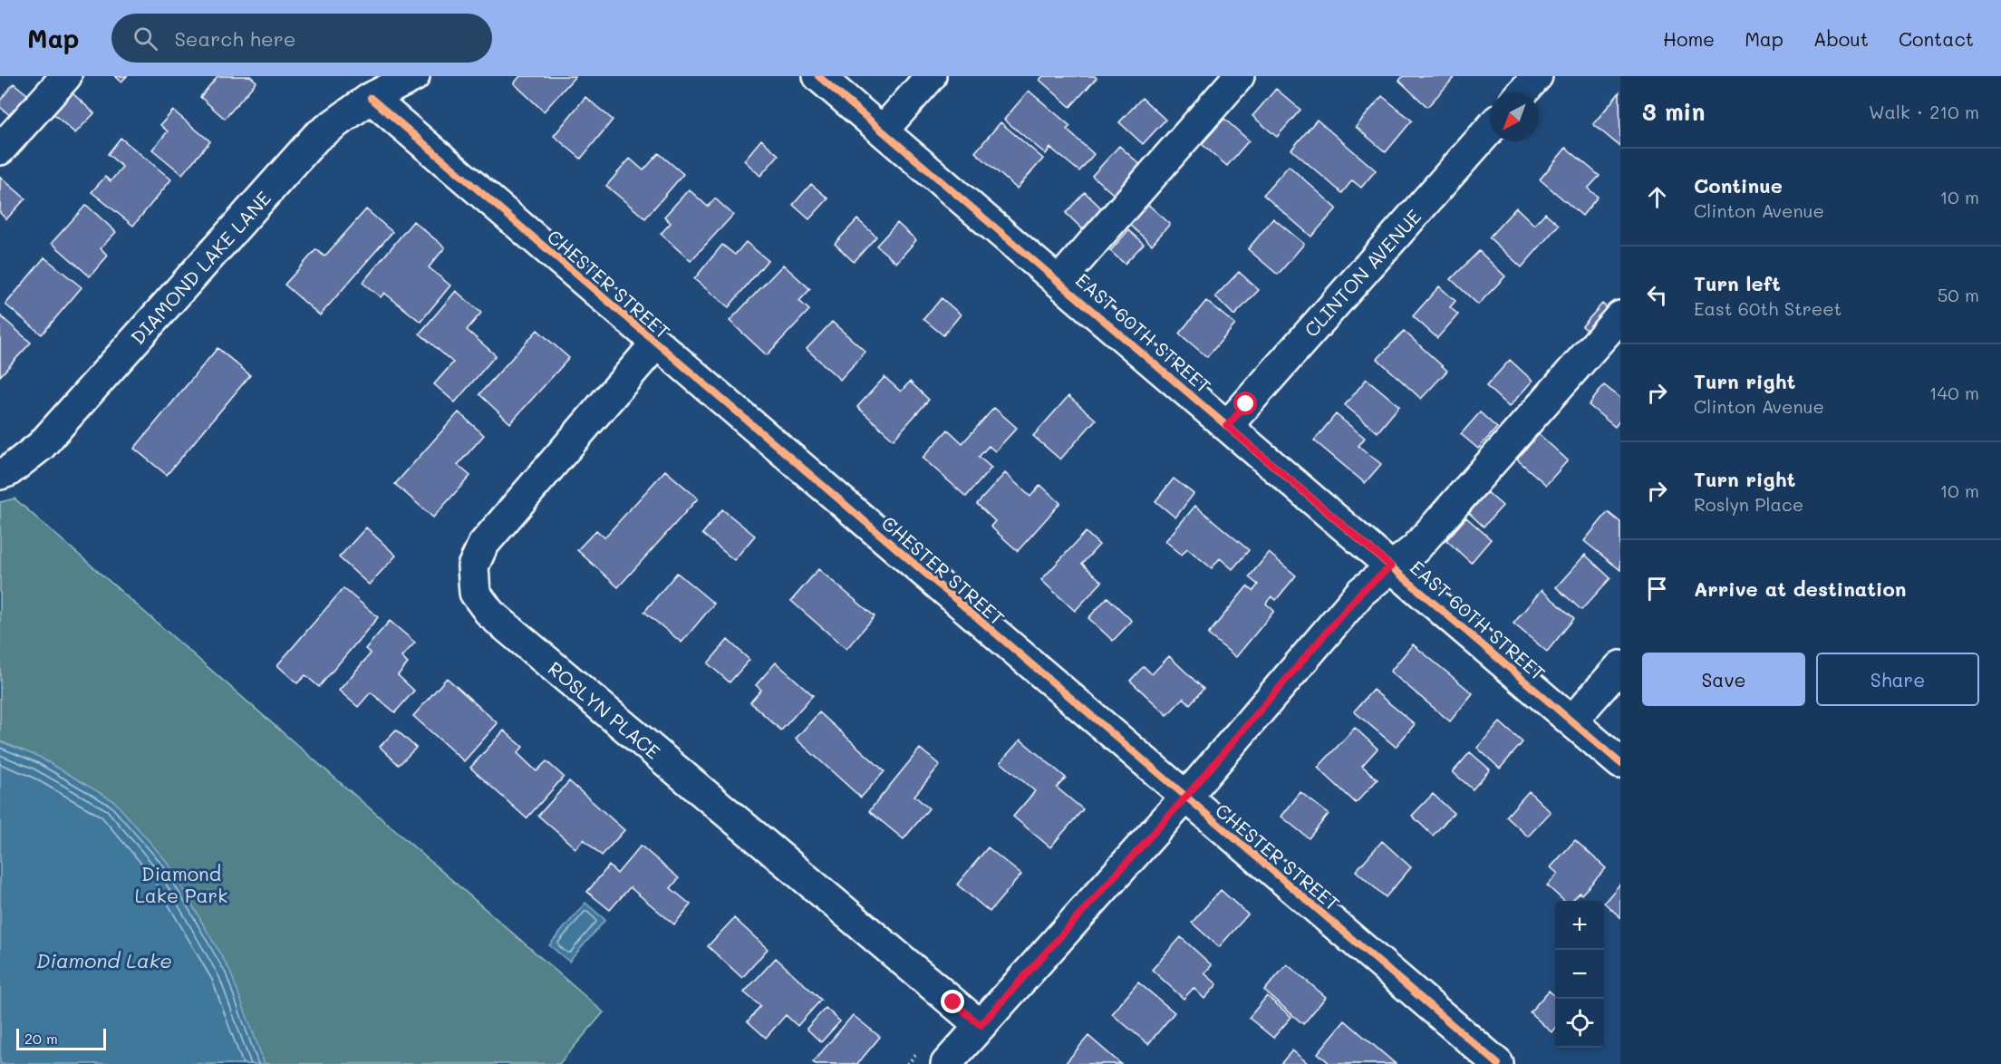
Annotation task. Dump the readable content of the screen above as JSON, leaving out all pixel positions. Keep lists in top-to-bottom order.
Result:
{
  "streets": {
    "street": [
      "DIAMOND LAKE LANE",
      "CLINTON AVENUE",
      "CHESTER STREET",
      "EAST 60TH STREET",
      "ROSLYN PLACE"
    ]
  },
  "crossings": [
    ["DIAMOND LAKE LANE", "CHESTER STREET"],
    ["CLINTON AVENUE", "EAST 60TH STREET"],
    ["CHESTER STREET", "ROSLYN PLACE"]
  ],
  "water": ["Diamond Lake"],
  "parks": ["Diamond Lake Park"],
  "scale_bar": "20 m",
  "north": "bottom left",
  "page": {
    "header": "Map",
    "search": "Search here",
    "nav": [
      "Home",
      "Map",
      "About",
      "Contact"
    ],
    "heading": ["3 min", "Walk · 210 m"],
    "list": [
      ["Continue", "Clinton Avenue", "10 m"],
      ["Turn left", "East 60th Street", "50 m"],
      ["Turn right", "Clinton Avenue", "140 m"],
      ["Turn right", "Roslyn Place", "10 m"],
      "Arrive at destination"
    ],
    "buttons": ["Save", "Share"],
    "map_buttons": ["+", "−"],
    "scale": "20 m"
  }
}
